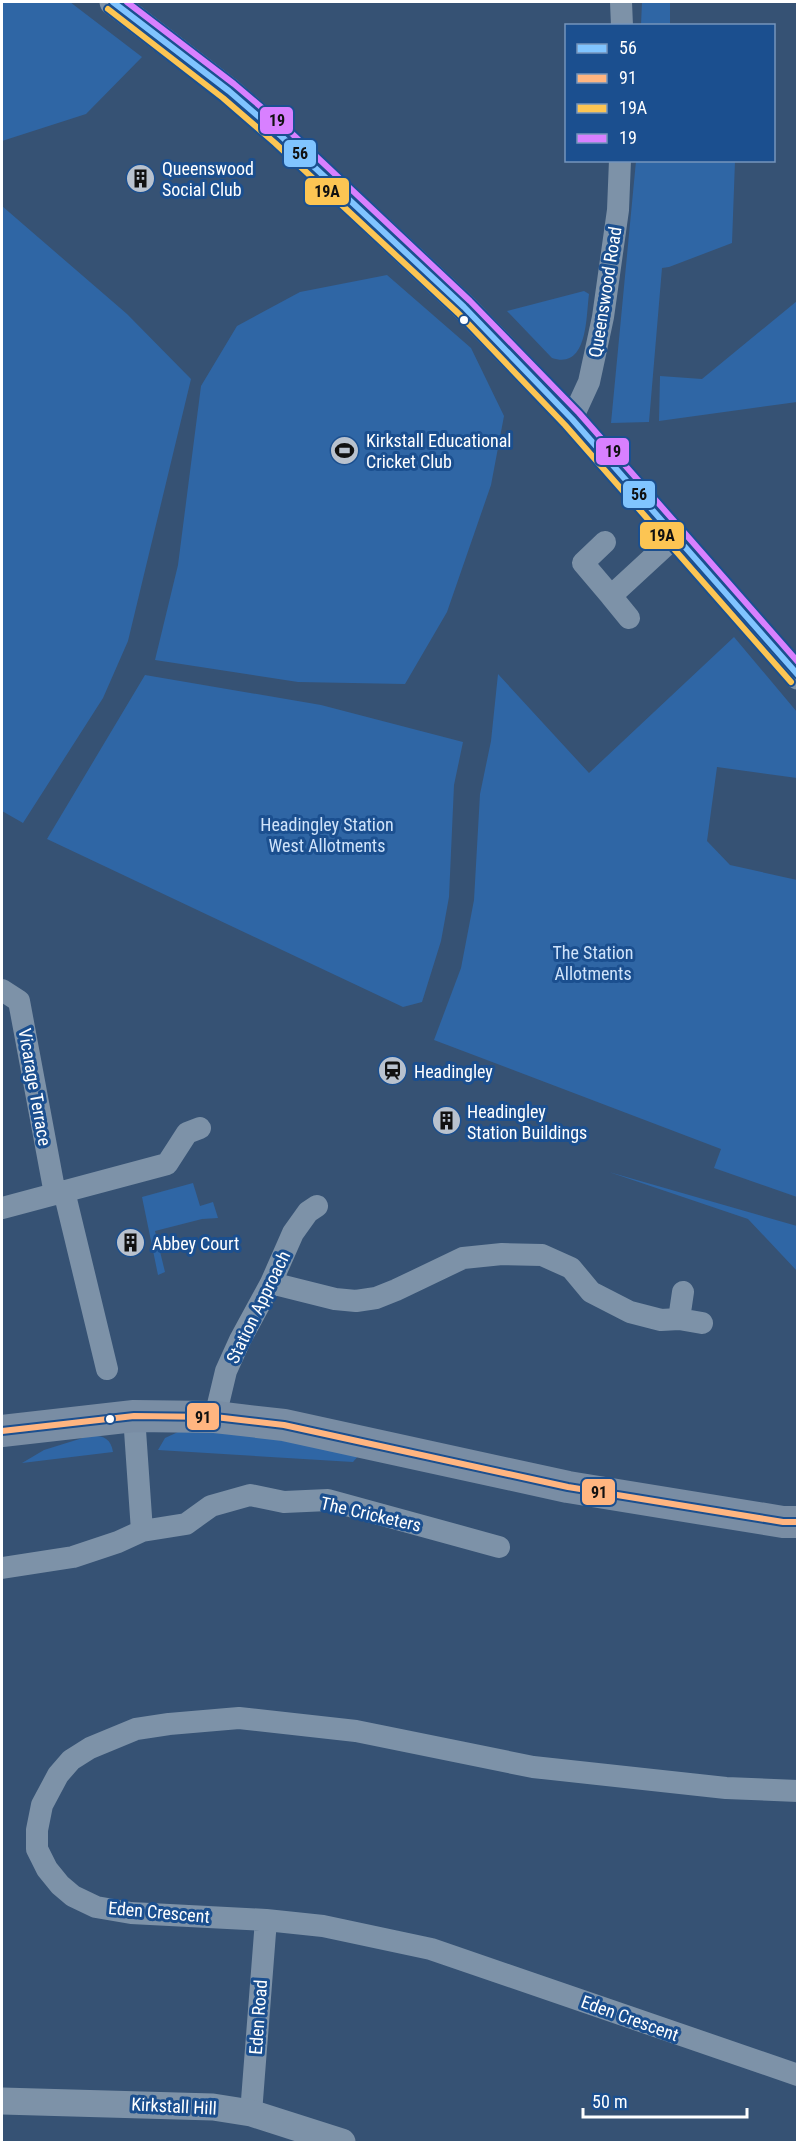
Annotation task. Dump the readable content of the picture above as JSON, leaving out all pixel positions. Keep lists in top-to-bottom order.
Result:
{
  "streets": {
    "street": [
      "Queenswood Road",
      "Vicarage Terrace",
      "Station Approach",
      "The Cricketers",
      "Eden Crescent",
      "Eden Road",
      "Kirkstall Hill"
    ]
  },
  "crossings": [
    ["Eden Crescent", "Eden Road"],
    ["Eden Road", "Kirkstall Hill"]
  ],
  "parks": ["Headingley Station West Allotments", "The Station Allotments"],
  "places": {
    "building": ["Queenswood Social Club", "Headingley Station Buildings", "Abbey Court"],
    "sports": ["Kirkstall Educational Cricket Club"],
    "station": ["Headingley"]
  },
  "lines": [
    "transit line 56",
    "transit line 19",
    "transit line 19A",
    "transit line 91"
  ],
  "legend": [
    "56",
    "91",
    "19A",
    "19"
  ],
  "scale_bar": "50 m"
}
